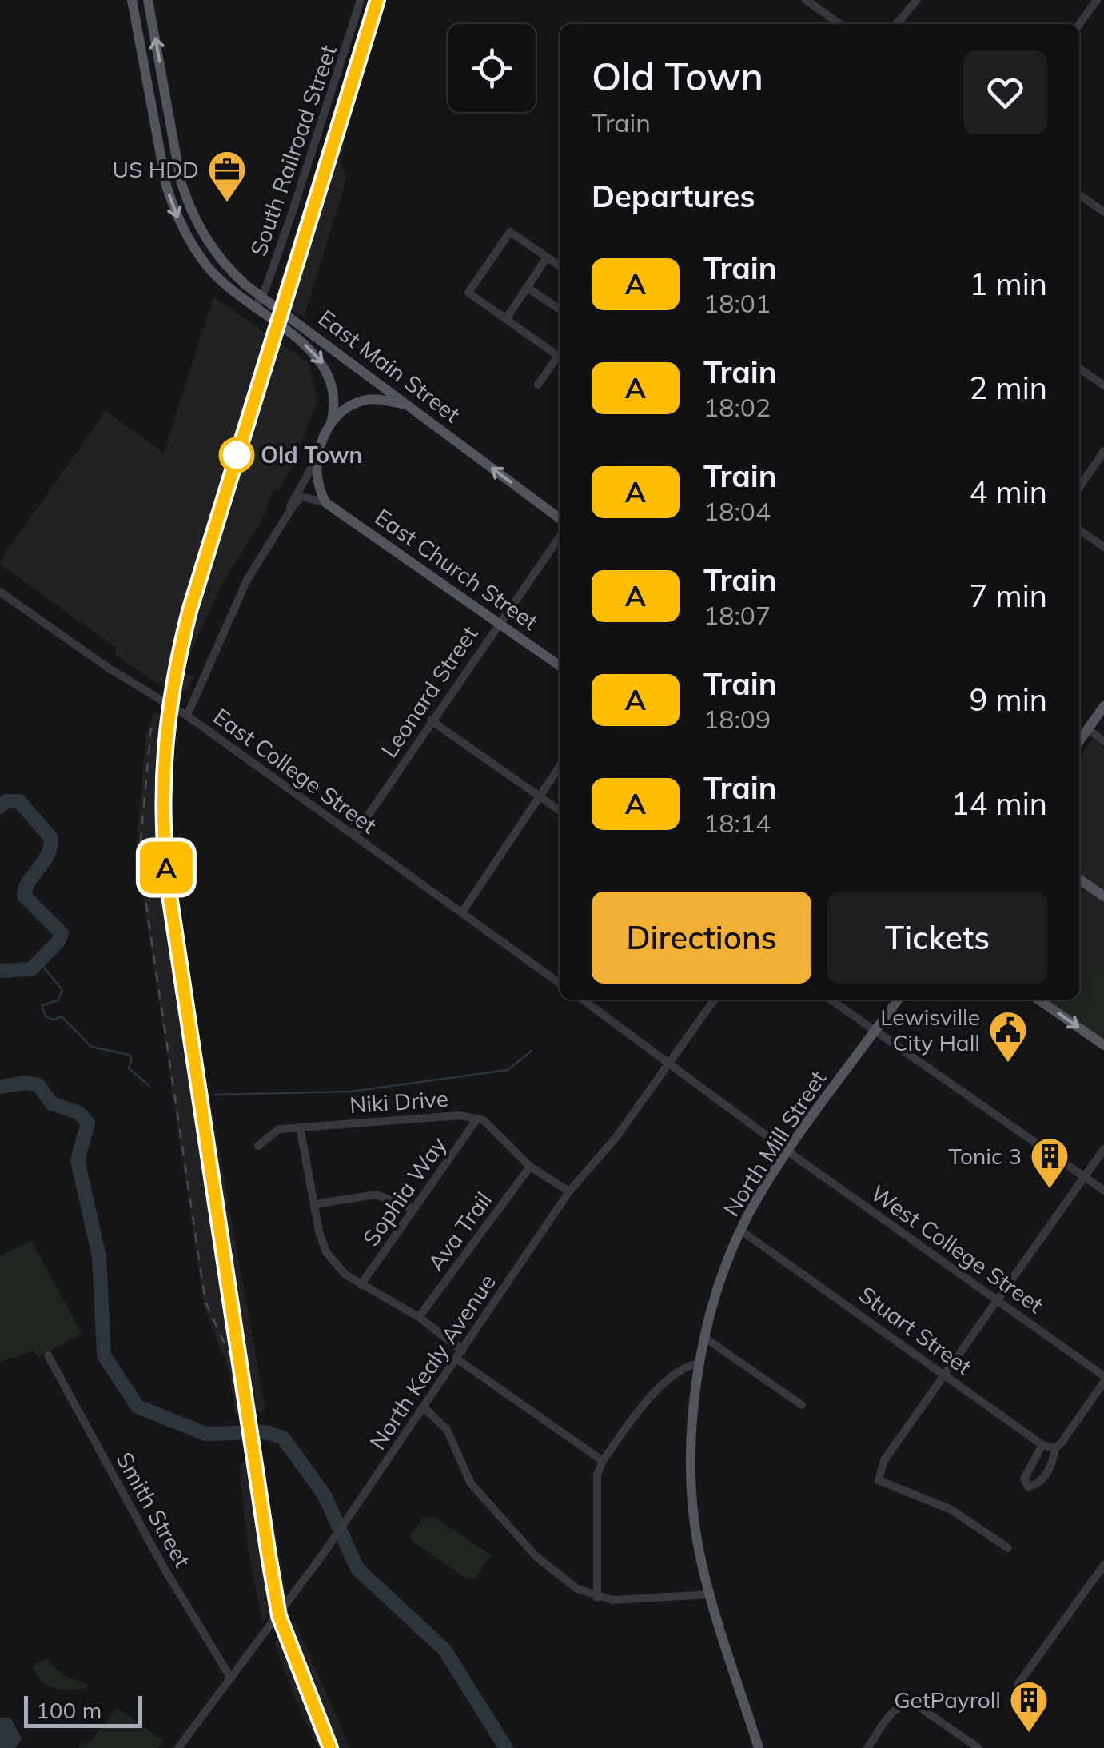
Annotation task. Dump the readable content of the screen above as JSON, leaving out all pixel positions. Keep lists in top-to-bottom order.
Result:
{
  "streets": {
    "main road": ["East Main Street", "East Church Street", "North Mill Street"],
    "street": [
      "South Railroad Street",
      "Leonard Street",
      "East College Street",
      "Niki Drive",
      "Sophia Way",
      "Ava Trail",
      "West College Street",
      "Stuart Street",
      "North Kealy Avenue",
      "Smith Street"
    ]
  },
  "crossings": [
    ["South Railroad Street", "East Main Street"],
    ["East Church Street", "Leonard Street"],
    ["Leonard Street", "East College Street"],
    ["Niki Drive", "Sophia Way"],
    ["Niki Drive", "Ava Trail"],
    ["Niki Drive", "North Kealy Avenue"],
    ["North Mill Street", "West College Street"],
    ["North Mill Street", "Stuart Street"],
    ["North Kealy Avenue", "Smith Street"]
  ],
  "places": {
    "office": ["US HDD"],
    "other": ["Old Town"],
    "public building": ["Lewisville City Hall"],
    "building": ["Tonic 3", "GetPayroll"]
  },
  "scale_bar": "100 m",
  "page": {
    "on_map": "A",
    "heading": [
      ["Old Town", "Train"],
      "Departures"
    ],
    "list": [
      {
        "mark": "A",
        "name": "Train",
        "note": "18:01",
        "value": "1 min"
      },
      {
        "mark": "A",
        "name": "Train",
        "note": "18:02",
        "value": "2 min"
      },
      {
        "mark": "A",
        "name": "Train",
        "note": "18:04",
        "value": "4 min"
      },
      {
        "mark": "A",
        "name": "Train",
        "note": "18:07",
        "value": "7 min"
      },
      {
        "mark": "A",
        "name": "Train",
        "note": "18:09",
        "value": "9 min"
      },
      {
        "mark": "A",
        "name": "Train",
        "note": "18:14",
        "value": "14 min"
      }
    ],
    "buttons": ["Directions", "Tickets"],
    "scale": "100 m"
  }
}
